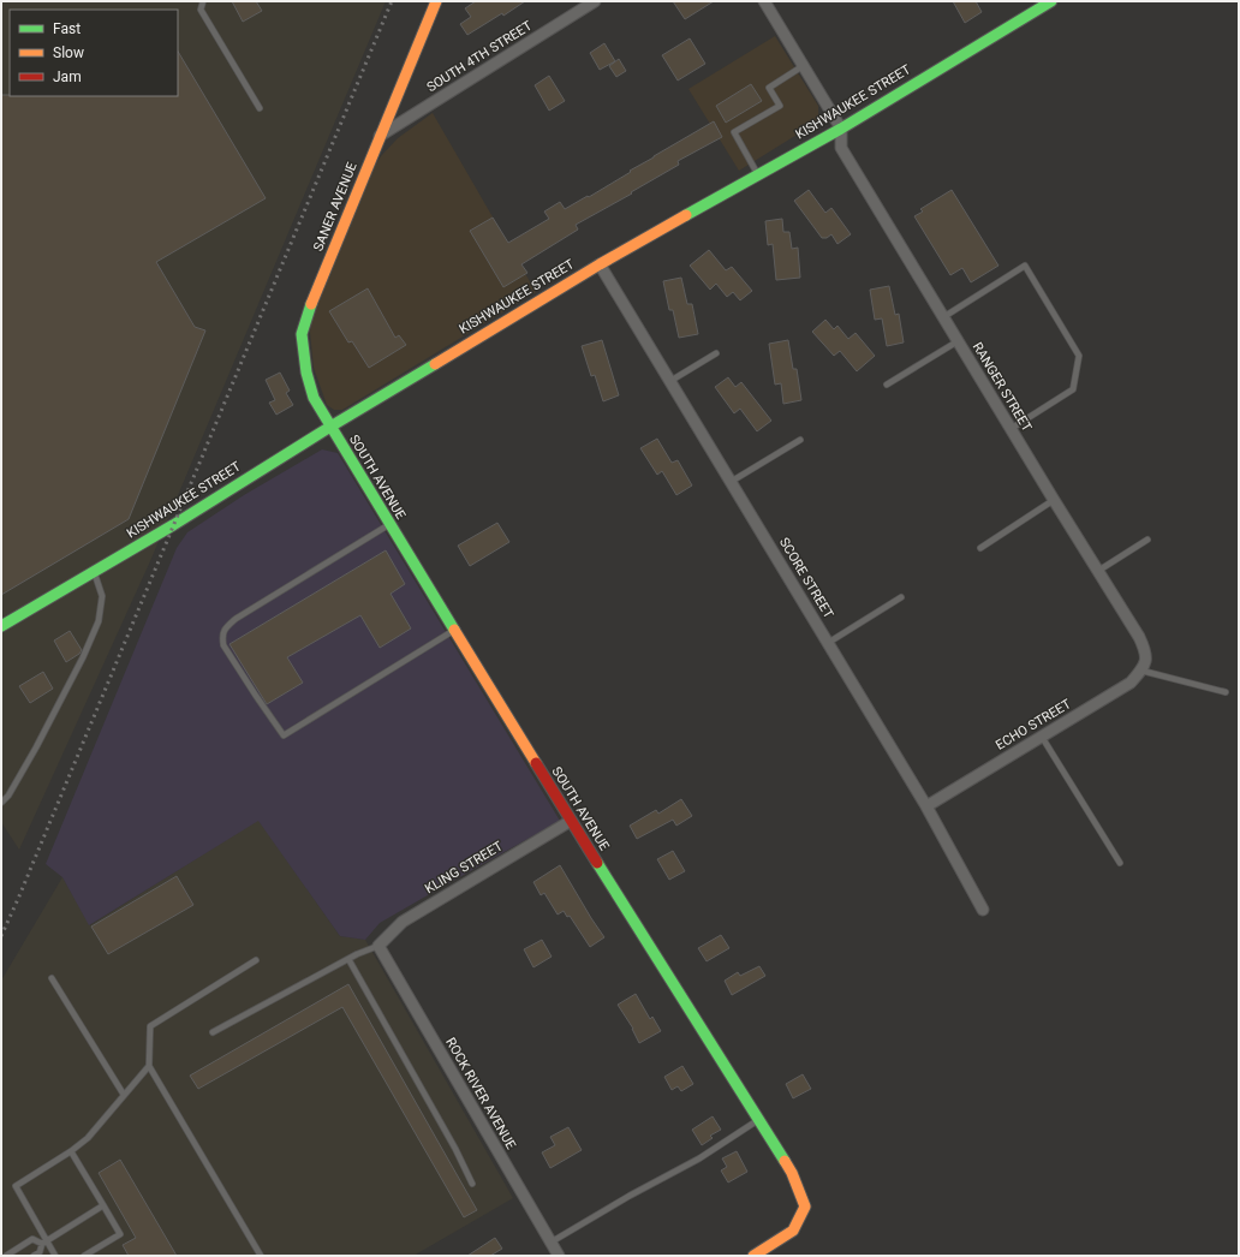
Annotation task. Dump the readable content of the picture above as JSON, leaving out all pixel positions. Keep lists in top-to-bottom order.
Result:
{
  "streets": {
    "street": [
      "SOUTH 4TH STREET",
      "KISHWAUKEE STREET",
      "SANER AVENUE",
      "RANGER STREET",
      "SOUTH AVENUE",
      "SCORE STREET",
      "ECHO STREET",
      "KLING STREET",
      "ROCK RIVER AVENUE"
    ]
  },
  "crossings": [
    ["SOUTH 4TH STREET", "SANER AVENUE"],
    ["KISHWAUKEE STREET", "SANER AVENUE"],
    ["KISHWAUKEE STREET", "RANGER STREET"],
    ["KISHWAUKEE STREET", "SOUTH AVENUE"],
    ["KISHWAUKEE STREET", "SCORE STREET"],
    ["SANER AVENUE", "SOUTH AVENUE"],
    ["RANGER STREET", "ECHO STREET"],
    ["SOUTH AVENUE", "KLING STREET"],
    ["SCORE STREET", "ECHO STREET"],
    ["KLING STREET", "ROCK RIVER AVENUE"]
  ],
  "legend": ["Fast", "Slow", "Jam"]
}
